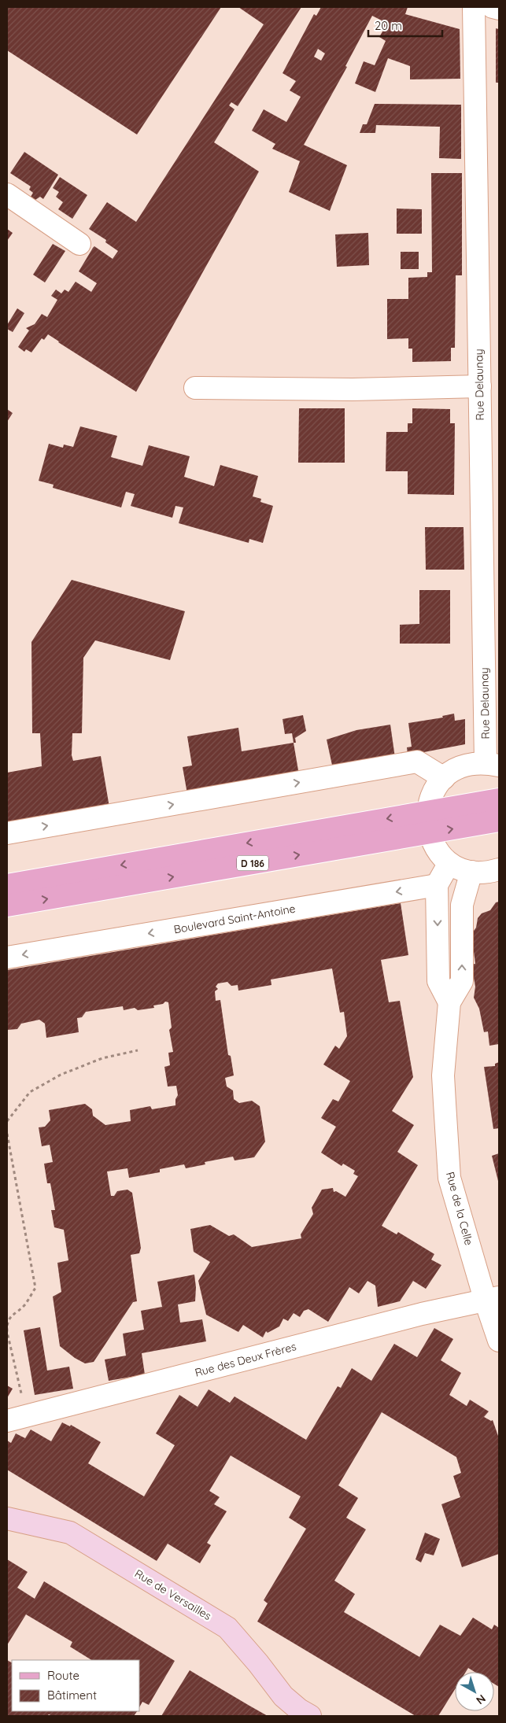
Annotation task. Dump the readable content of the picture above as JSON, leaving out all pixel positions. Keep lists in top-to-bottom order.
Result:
{
  "streets": {
    "main road": ["D 186", "Rue de Versailles"],
    "street": [
      "Rue Delaunay",
      "Boulevard Saint-Antoine",
      "Rue de la Celle",
      "Rue des Deux Frères"
    ]
  },
  "crossings": [
    ["Rue de la Celle", "Rue des Deux Frères"]
  ],
  "legend": ["Route", "Bâtiment"],
  "scale_bar": "20 m",
  "north": "bottom right"
}
